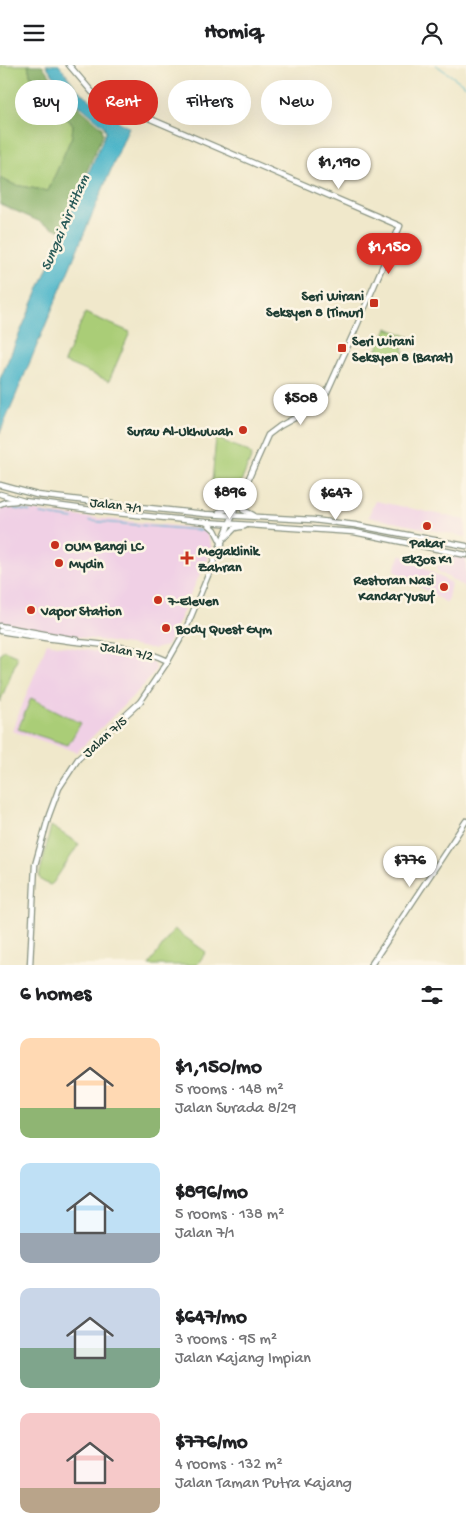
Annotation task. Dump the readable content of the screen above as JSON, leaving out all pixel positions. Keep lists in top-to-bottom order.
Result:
{
  "streets": {
    "street": ["Jalan 7/1", "Jalan 7/2", "Jalan 7/5"]
  },
  "crossings": [
    ["Jalan 7/1", "Jalan 7/5"],
    ["Jalan 7/2", "Jalan 7/5"]
  ],
  "water": ["Sungai Air Hitam"],
  "places": {
    "transit": ["Seri Wirani Seksyen 8 (Timur)", "Seri Wirani Seksyen 8 (Barat)"],
    "other": [
      "Surau Al-Ukhuwah",
      "Pakar Ekzos K1",
      "OUM Bangi LC",
      "Mydin",
      "Restoran Nasi Kandar Yusuf",
      "7-Eleven",
      "Vapor Station",
      "Body Quest Gym"
    ],
    "health": ["Megaklinik Zahran"]
  },
  "page": {
    "header": "Homiq",
    "chip": [
      "Buy",
      "Rent",
      "Filters",
      "New"
    ],
    "price": [
      "$1,190",
      "$1,150",
      "$508",
      "$896",
      "$647",
      "$776"
    ],
    "heading": "6 homes",
    "list": [
      {
        "name": "$1,150/mo",
        "note": "5 rooms · 148 m² · Jalan Surada 8/29"
      },
      {
        "name": "$896/mo",
        "note": "5 rooms · 138 m² · Jalan 7/1"
      },
      {
        "name": "$647/mo",
        "note": "3 rooms · 95 m² · Jalan Kajang Impian"
      },
      {
        "name": "$776/mo",
        "note": "4 rooms · 132 m² · Jalan Taman Putra Kajang"
      }
    ]
  }
}
